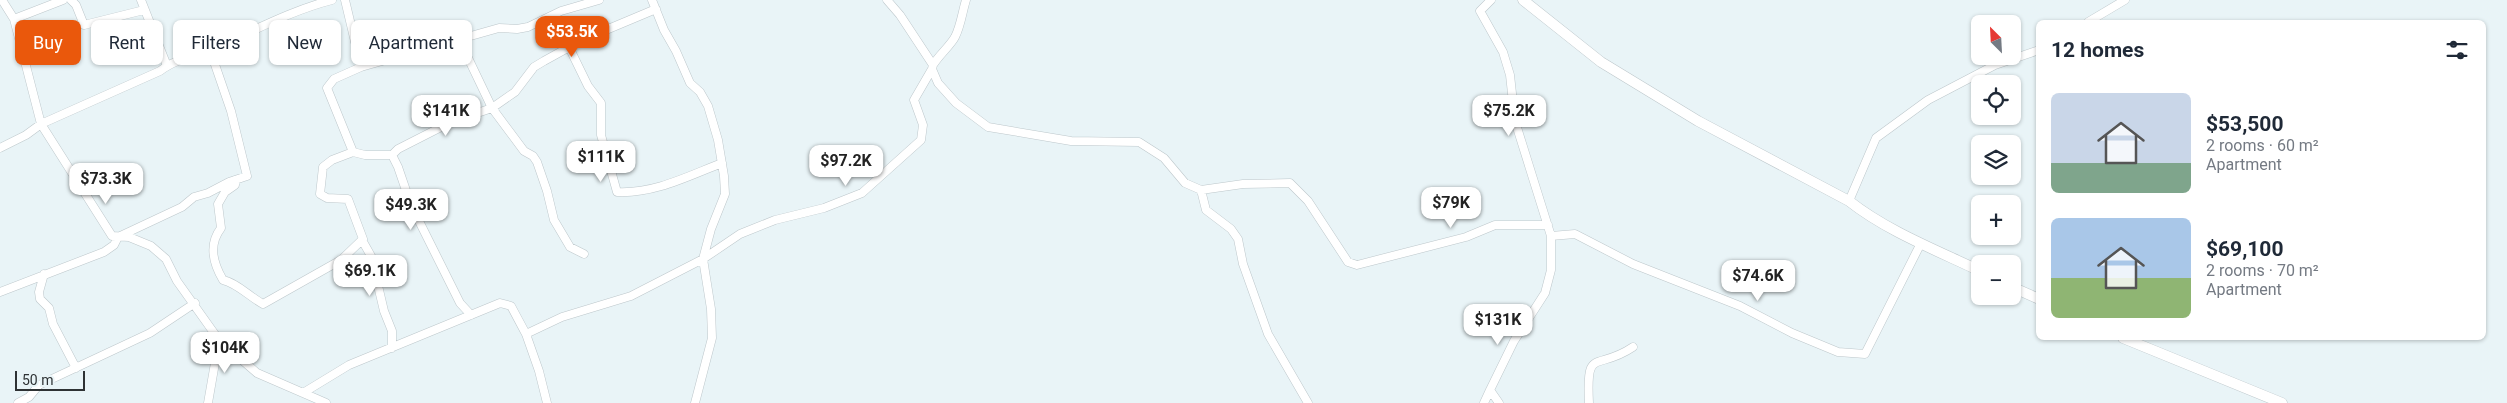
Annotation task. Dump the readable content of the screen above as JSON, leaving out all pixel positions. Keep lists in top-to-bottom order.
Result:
{
  "scale_bar": "50 m",
  "north": "top left",
  "page": {
    "map_buttons": ["+", "−"],
    "price": [
      "$53.5K",
      "$141K",
      "$75.2K",
      "$111K",
      "$97.2K",
      "$73.3K",
      "$79K",
      "$49.3K",
      "$69.1K",
      "$74.6K",
      "$131K",
      "$104K"
    ],
    "chip": [
      "Buy",
      "Rent",
      "Filters",
      "New",
      "Apartment"
    ],
    "heading": "12 homes",
    "list": [
      {
        "name": "$53,500",
        "note": "2 rooms · 60 m² · Apartment"
      },
      {
        "name": "$69,100",
        "note": "2 rooms · 70 m² · Apartment"
      }
    ],
    "scale": "50 m"
  }
}
